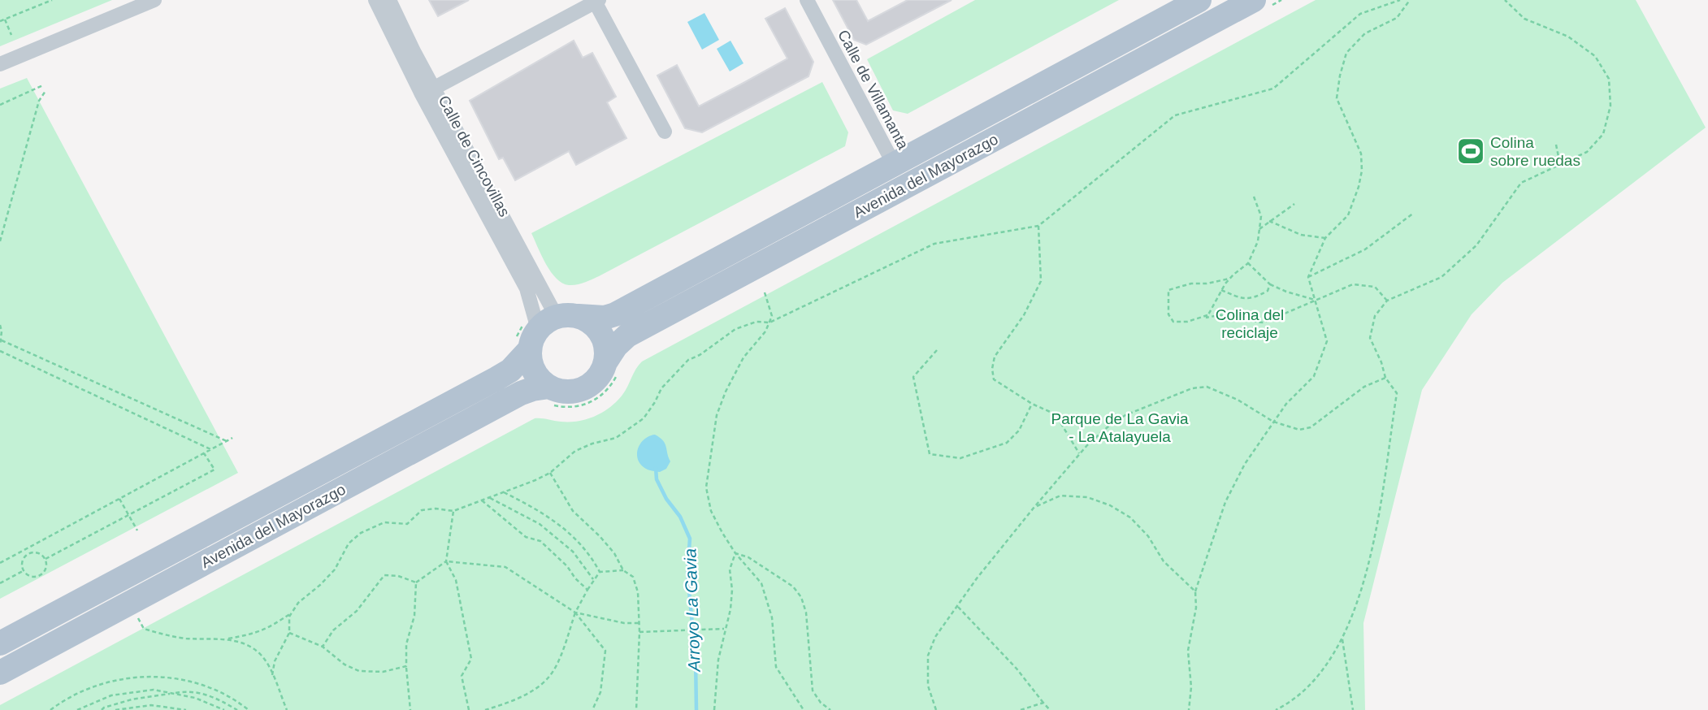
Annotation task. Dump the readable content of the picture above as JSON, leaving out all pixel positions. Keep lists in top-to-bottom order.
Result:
{
  "streets": {
    "main road": ["Avenida del Mayorazgo"],
    "street": ["Calle de Villamanta", "Calle de Cincovillas"]
  },
  "crossings": [
    ["Calle de Villamanta", "Avenida del Mayorazgo"],
    ["Calle de Cincovillas", "Avenida del Mayorazgo"]
  ],
  "water": ["Arroyo La Gavia"],
  "parks": ["Colina del reciclaje", "Parque de La Gavia - La Atalayuela"],
  "places": {
    "sports": ["Colina sobre ruedas"]
  }
}
